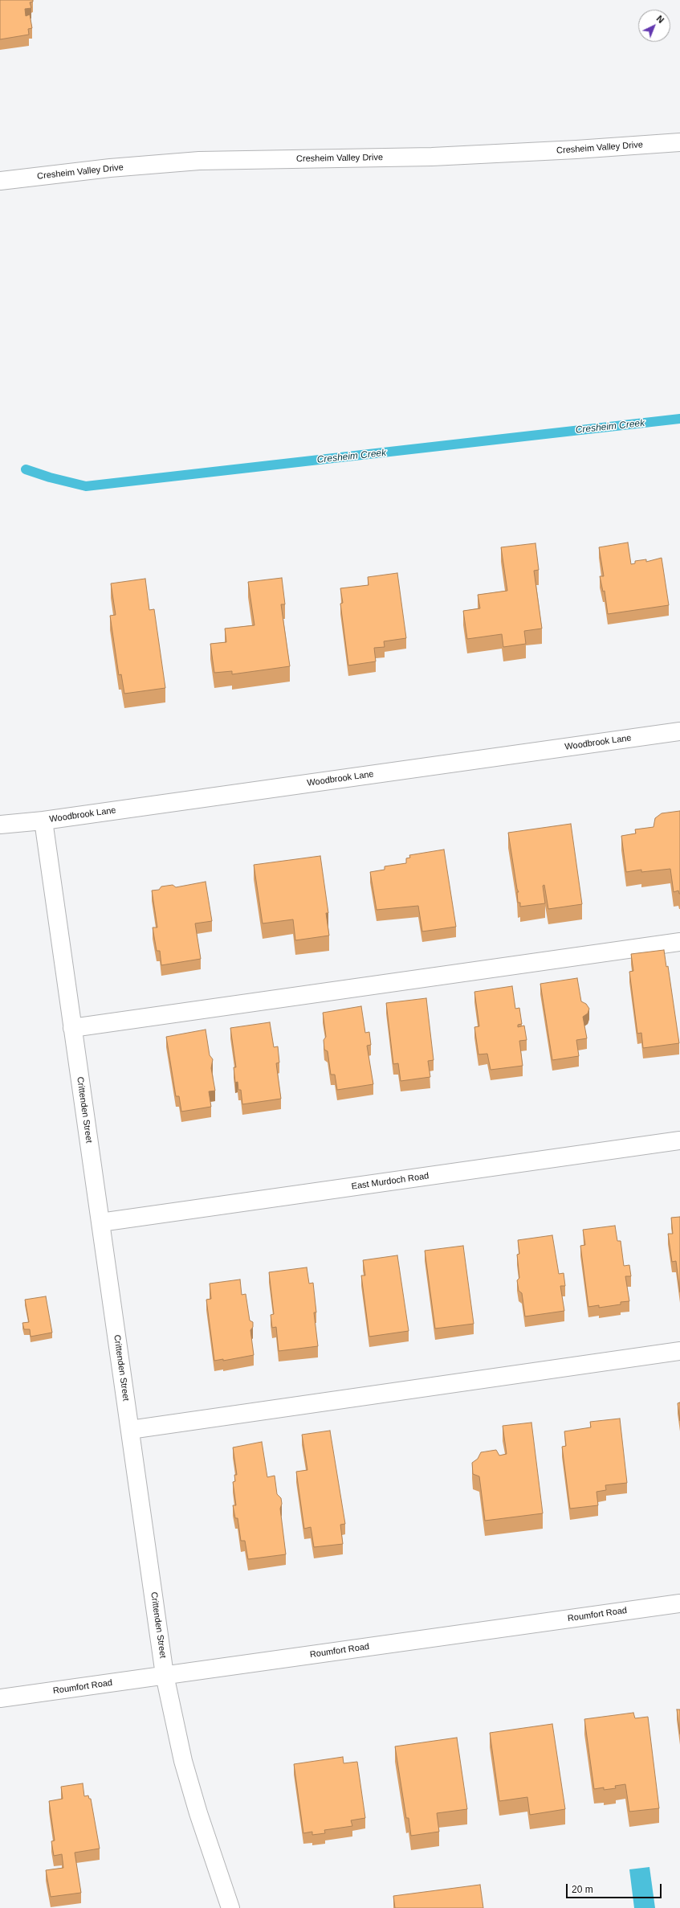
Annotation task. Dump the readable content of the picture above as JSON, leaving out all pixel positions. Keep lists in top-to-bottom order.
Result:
{
  "streets": {
    "street": [
      "Cresheim Valley Drive",
      "Woodbrook Lane",
      "Crittenden Street",
      "East Murdoch Road",
      "Roumfort Road"
    ]
  },
  "crossings": [
    ["Woodbrook Lane", "Crittenden Street"],
    ["Crittenden Street", "East Murdoch Road"],
    ["Crittenden Street", "Roumfort Road"]
  ],
  "water": ["Cresheim Creek"],
  "scale_bar": "20 m",
  "north": "top right"
}
